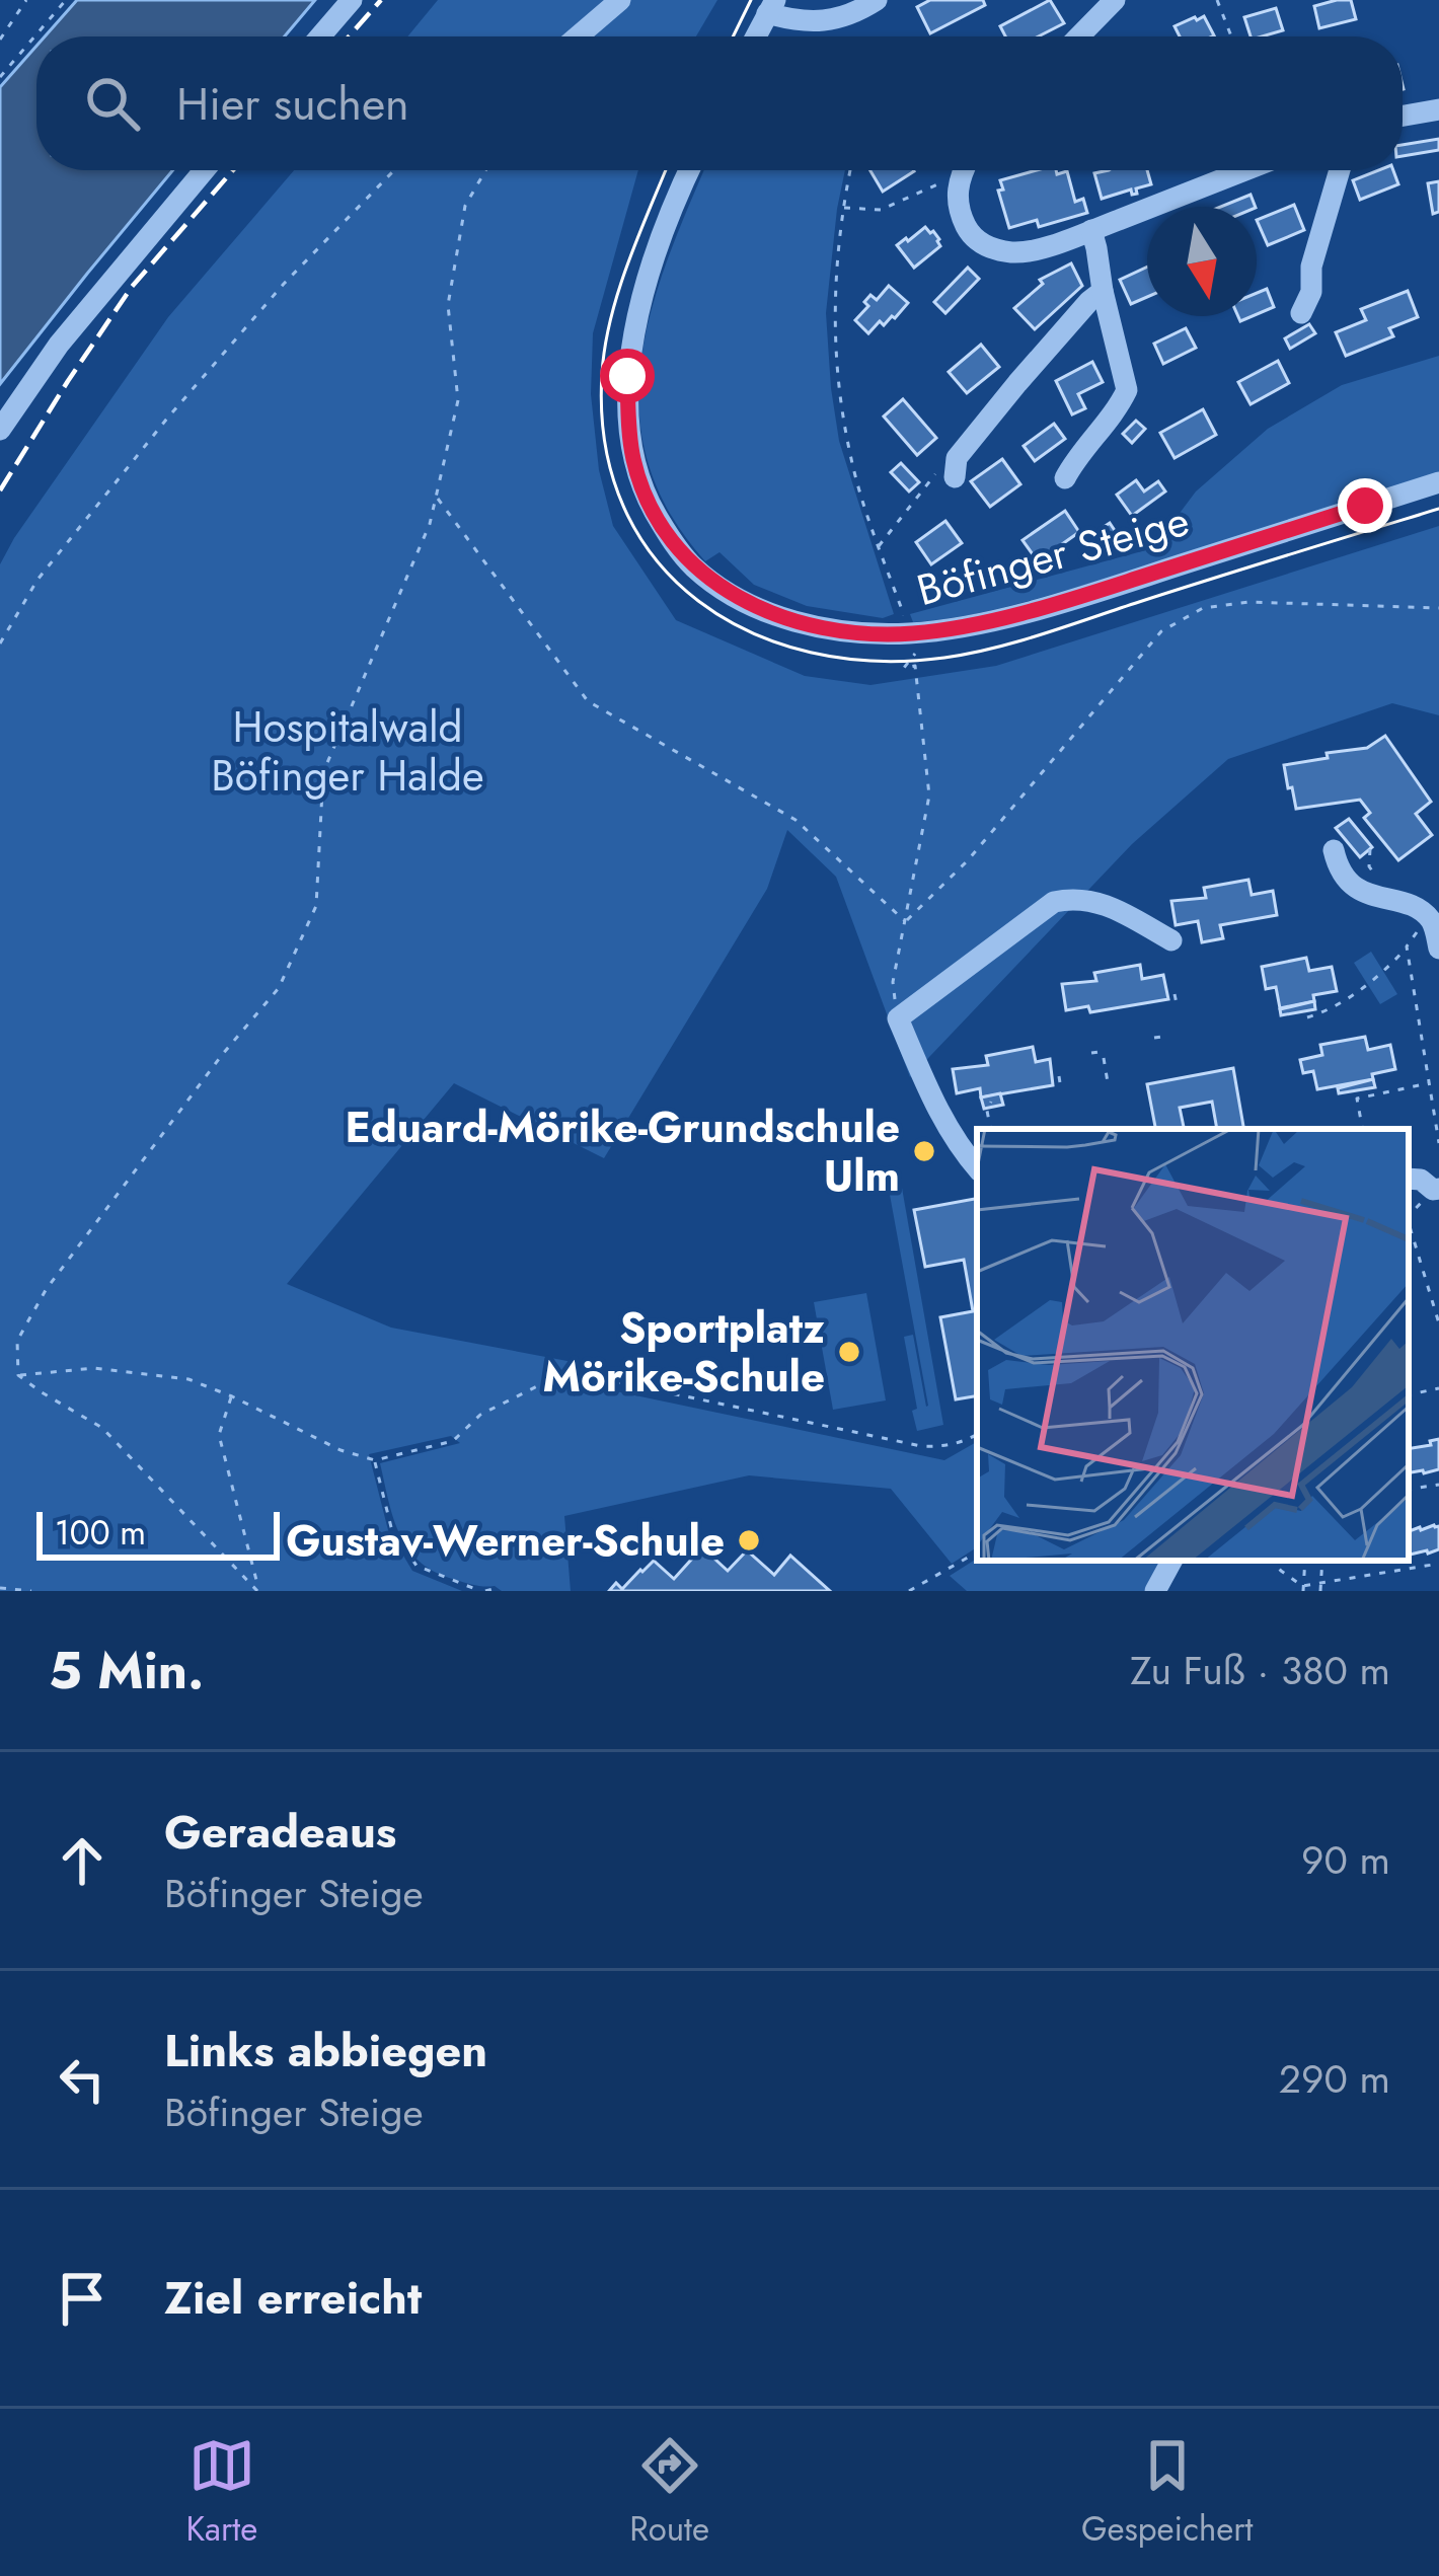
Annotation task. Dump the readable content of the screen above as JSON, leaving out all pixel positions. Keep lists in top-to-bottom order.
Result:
{
  "streets": {
    "street": ["Böfinger Steige"]
  },
  "parks": ["Hospitalwald Böfinger Halde"],
  "places": ["Eduard-Mörike-Grundschule Ulm", "Sportplatz Mörike-Schule", "Gustav-Werner-Schule"],
  "scale_bar": "100 m",
  "north": "bottom",
  "page": {
    "search": "Hier suchen",
    "scale": "100 m",
    "heading": ["5 Min.", "Zu Fuß · 380 m"],
    "list": [
      ["Geradeaus", "Böfinger Steige", "90 m"],
      ["Links abbiegen", "Böfinger Steige", "290 m"],
      "Ziel erreicht"
    ],
    "nav": ["Karte", "Route", "Gespeichert"]
  }
}
